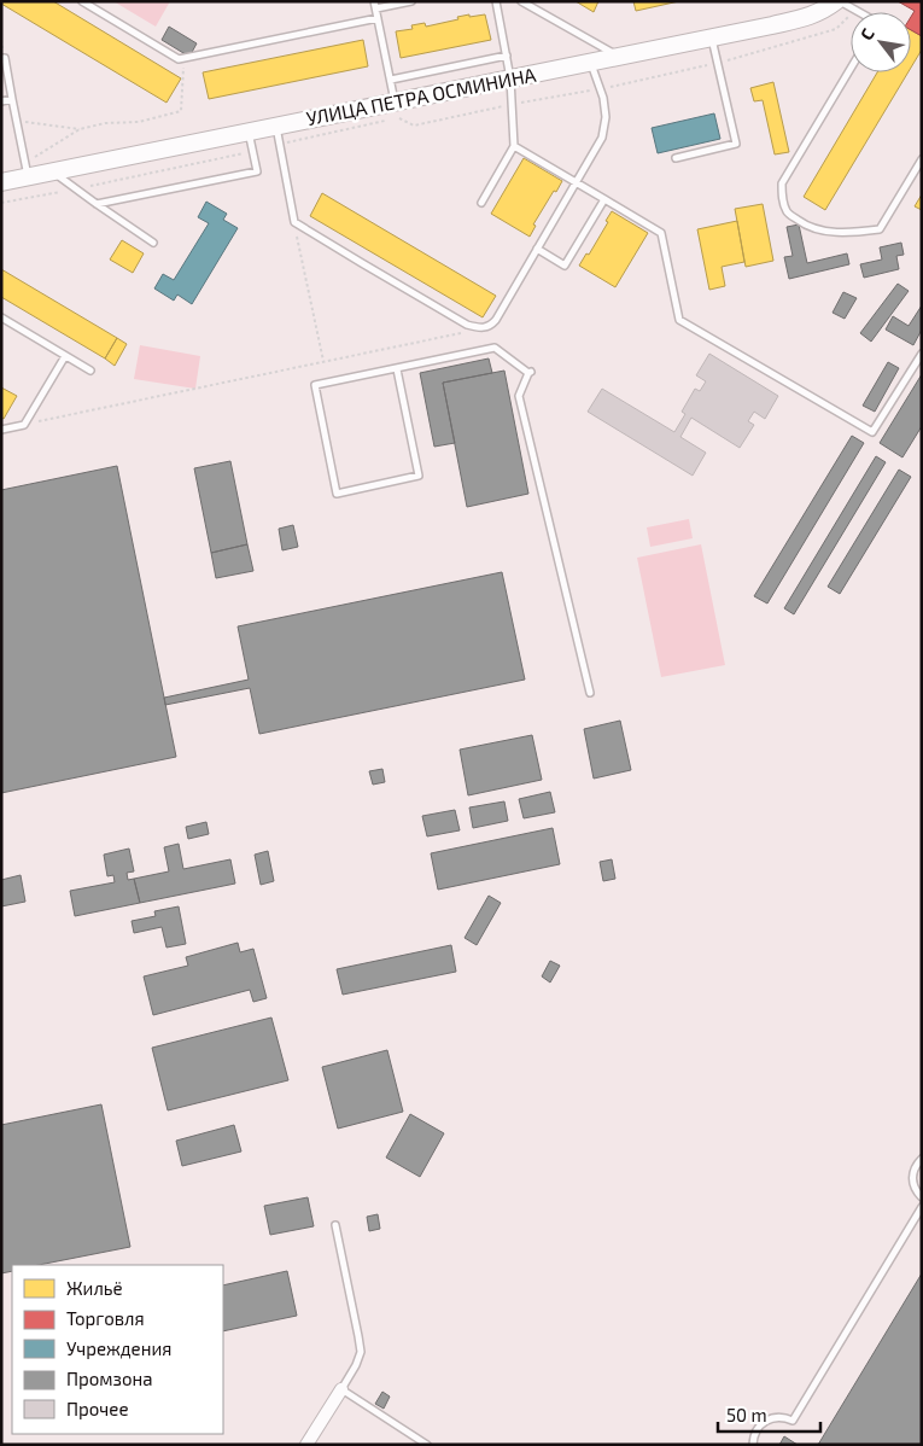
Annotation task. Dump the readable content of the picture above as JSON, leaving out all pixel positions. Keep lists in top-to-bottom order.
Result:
{
  "streets": {
    "main road": ["УЛИЦА ПЕТРА ОСМИНИНА"]
  },
  "legend": [
    "Жильё",
    "Торговля",
    "Учреждения",
    "Промзона",
    "Прочее"
  ],
  "scale_bar": "50 m",
  "north": "top left"
}
